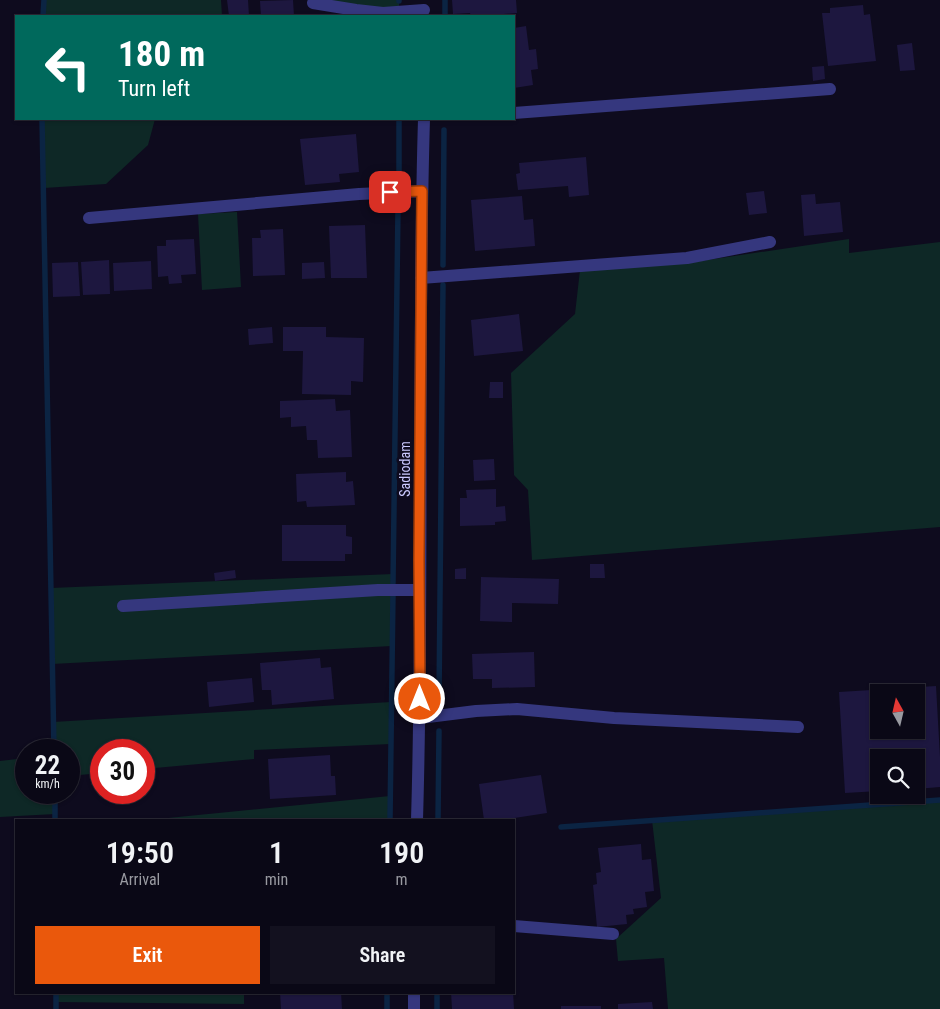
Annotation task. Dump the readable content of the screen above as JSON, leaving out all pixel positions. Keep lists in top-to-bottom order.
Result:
{
  "streets": {
    "street": ["Sadiodam"]
  },
  "north": "top",
  "page": {
    "turn": ["180 m", "Turn left"],
    "speed": "22 km/h",
    "limit": "30",
    "eta": [
      "19:50",
      "Arrival",
      "1",
      "min",
      "190",
      "m"
    ],
    "buttons": ["Exit", "Share"]
  }
}
